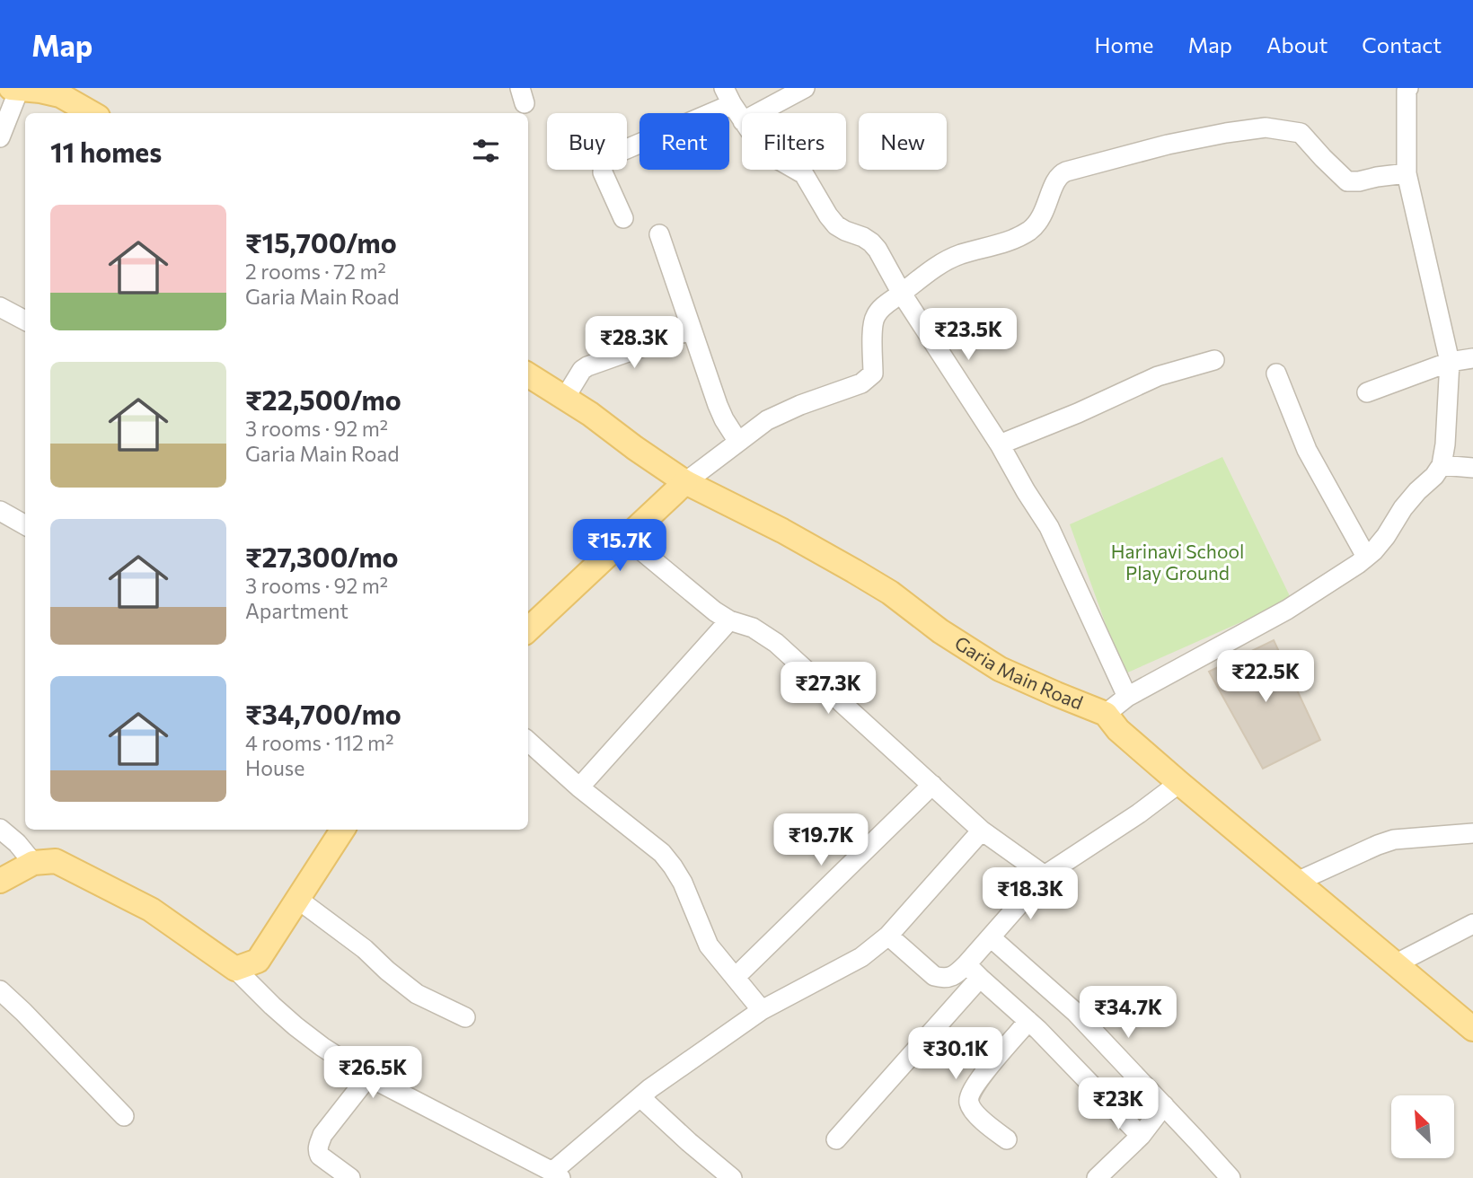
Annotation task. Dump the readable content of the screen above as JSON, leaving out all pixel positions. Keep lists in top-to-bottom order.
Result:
{
  "streets": {
    "main road": ["Garia Main Road"]
  },
  "parks": ["Harinavi School Play Ground"],
  "north": "top left",
  "page": {
    "header": "Map",
    "nav": [
      "Home",
      "Map",
      "About",
      "Contact"
    ],
    "chip": [
      "Buy",
      "Rent",
      "Filters",
      "New"
    ],
    "heading": "11 homes",
    "list": [
      {
        "name": "₹15,700/mo",
        "note": "2 rooms · 72 m² · Garia Main Road"
      },
      {
        "name": "₹22,500/mo",
        "note": "3 rooms · 92 m² · Garia Main Road"
      },
      {
        "name": "₹27,300/mo",
        "note": "3 rooms · 92 m² · Apartment"
      },
      {
        "name": "₹34,700/mo",
        "note": "4 rooms · 112 m² · House"
      }
    ],
    "price": [
      "₹23.5K",
      "₹28.3K",
      "₹15.7K",
      "₹22.5K",
      "₹27.3K",
      "₹19.7K",
      "₹18.3K",
      "₹34.7K",
      "₹30.1K",
      "₹26.5K",
      "₹23K"
    ]
  }
}
